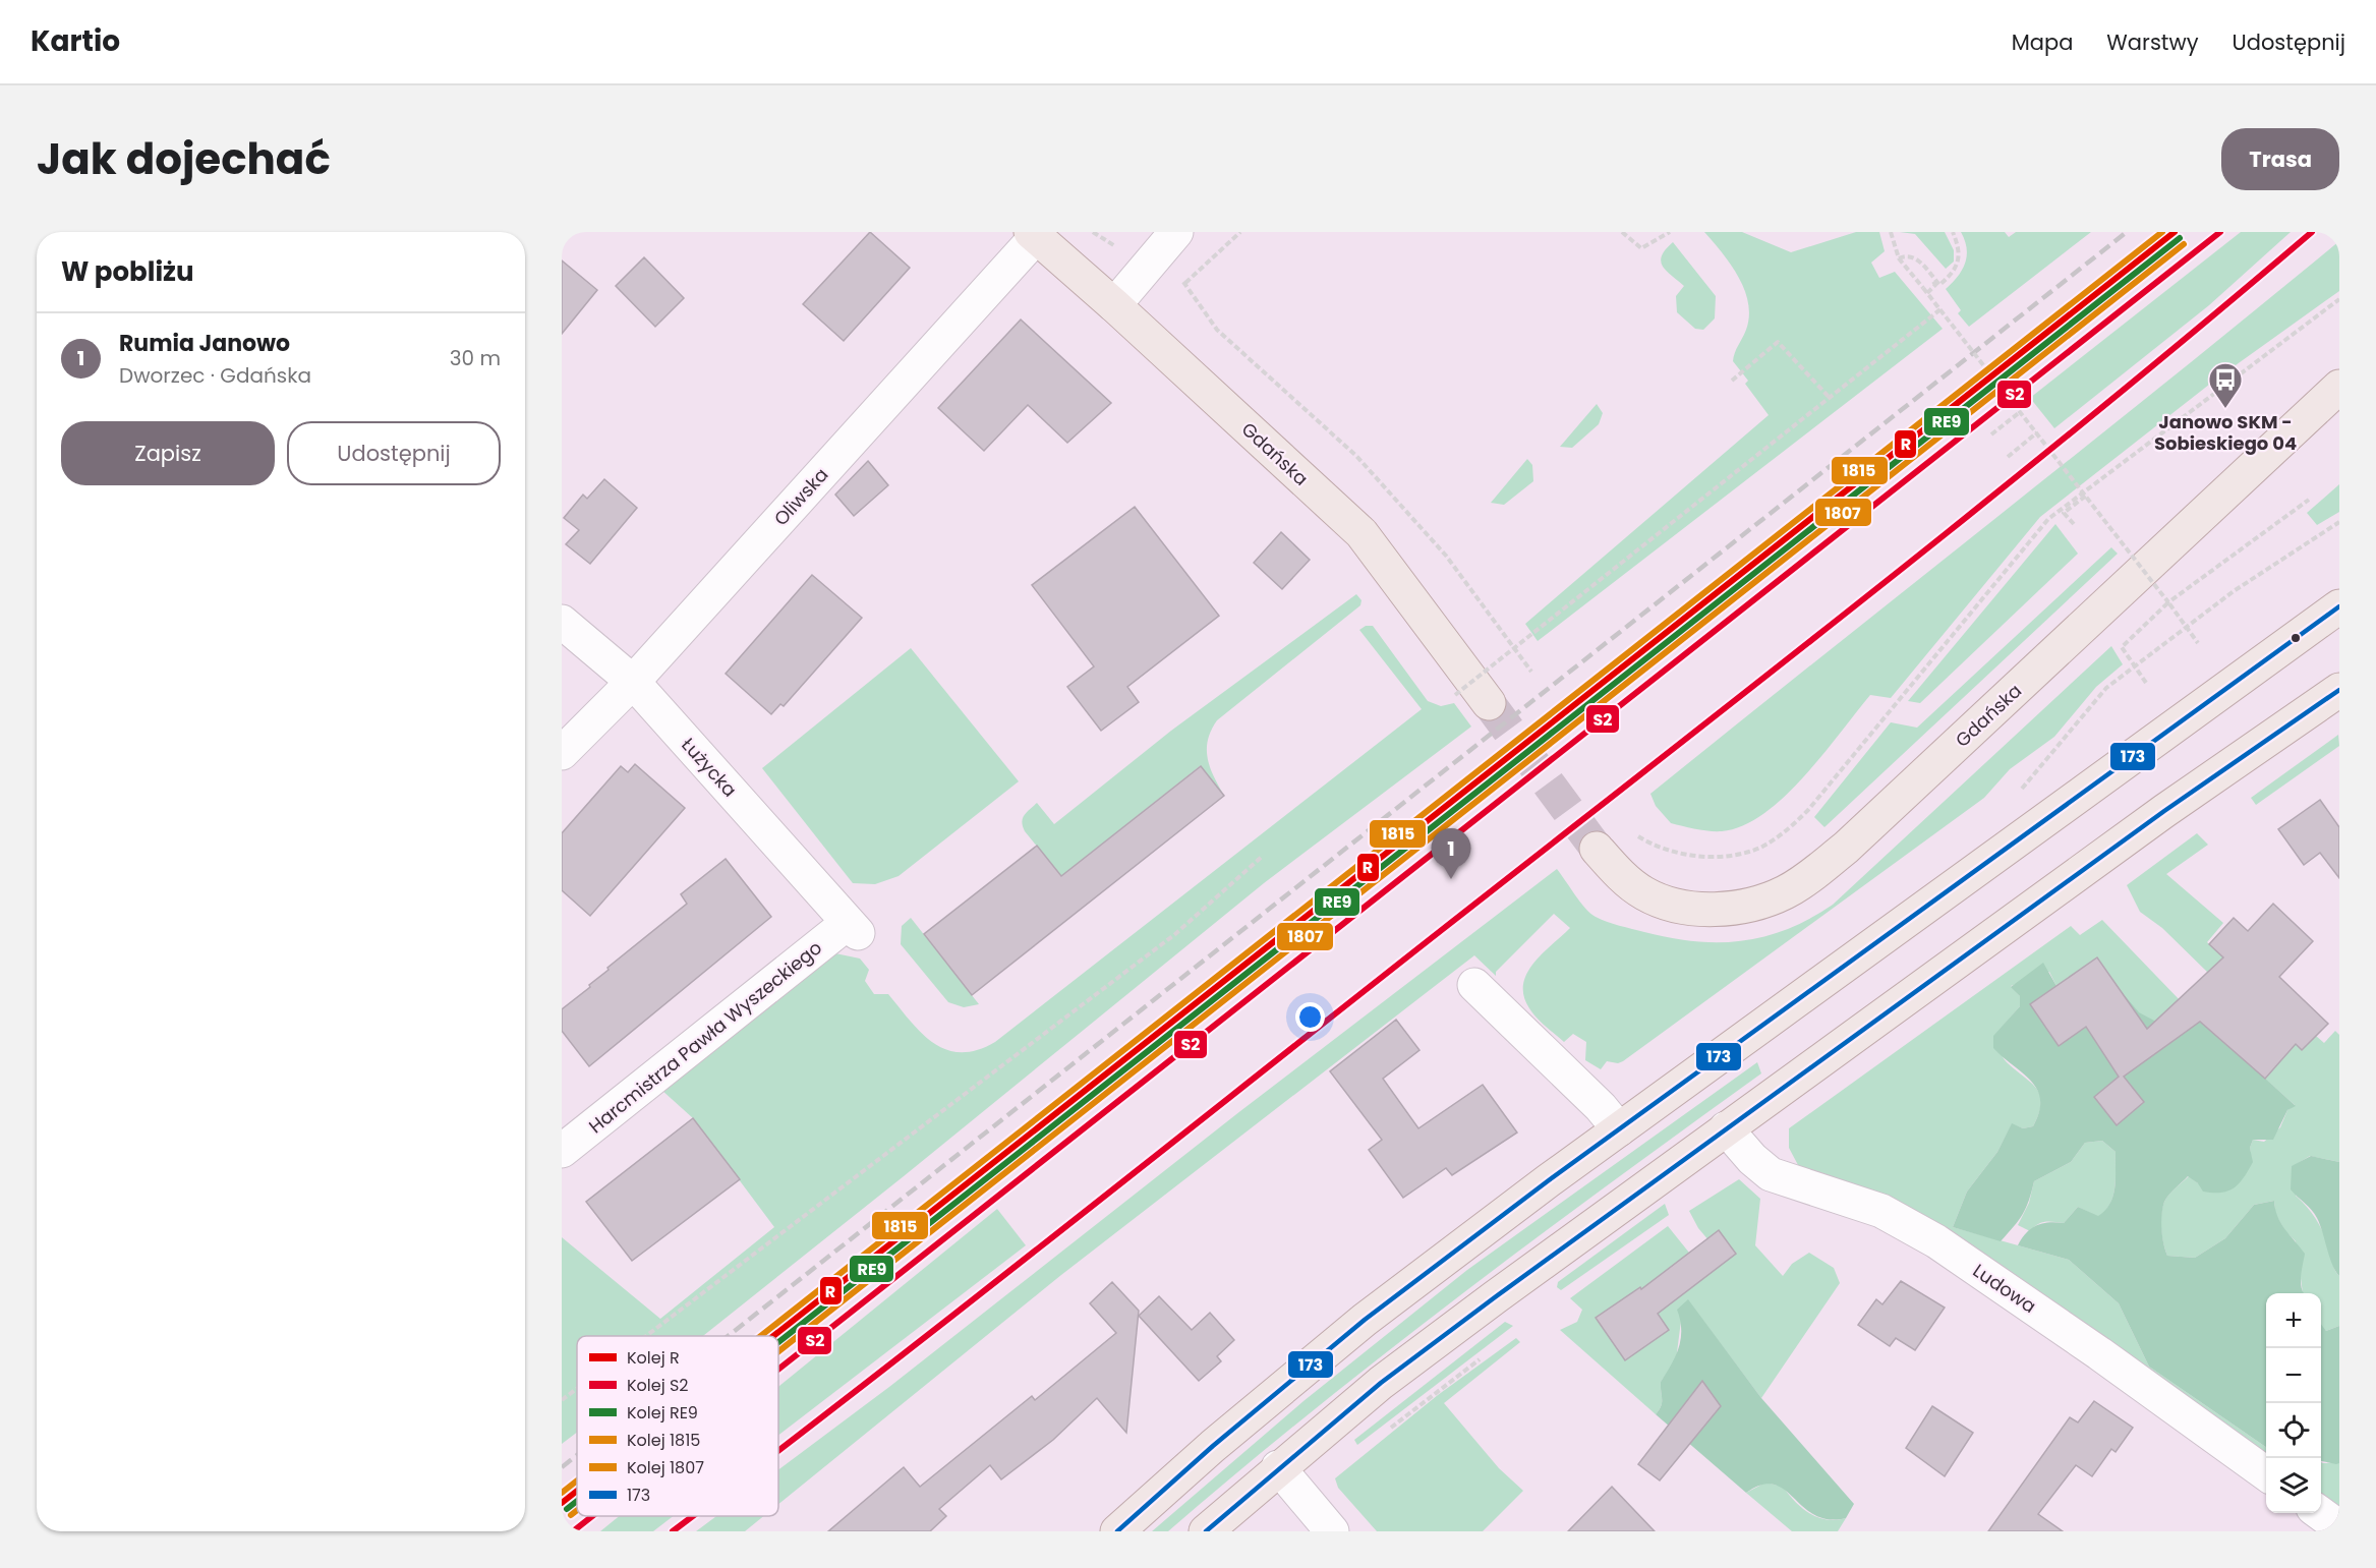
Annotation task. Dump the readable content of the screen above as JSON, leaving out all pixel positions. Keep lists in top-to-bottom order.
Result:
{
  "streets": {
    "main road": ["Gdańska"],
    "street": [
      "Oliwska",
      "Łużycka",
      "Harcmistrza Pawła Wyszeckiego",
      "Ludowa"
    ]
  },
  "crossings": [
    ["Gdańska", "Oliwska"],
    ["Oliwska", "Łużycka"],
    ["Łużycka", "Harcmistrza Pawła Wyszeckiego"]
  ],
  "places": {
    "bus stop": ["Janowo SKM - Sobieskiego 04"]
  },
  "lines": [
    "rail line R",
    "rail line S2",
    "rail line 1815",
    "rail line RE9",
    "rail line 1807",
    "transit line 173"
  ],
  "legend": [
    "Kolej R",
    "Kolej S2",
    "Kolej RE9",
    "Kolej 1815",
    "Kolej 1807",
    "173"
  ],
  "page": {
    "header": "Kartio",
    "nav": ["Mapa", "Warstwy", "Udostępnij"],
    "title": "Jak dojechać",
    "buttons": [
      "Trasa",
      ["Zapisz", "Udostępnij"]
    ],
    "heading": "W pobliżu",
    "list": [
      {
        "mark": "1",
        "name": "Rumia Janowo",
        "note": "Dworzec · Gdańska",
        "value": "30 m"
      }
    ],
    "pins": "1",
    "map_buttons": ["+", "−"]
  }
}
